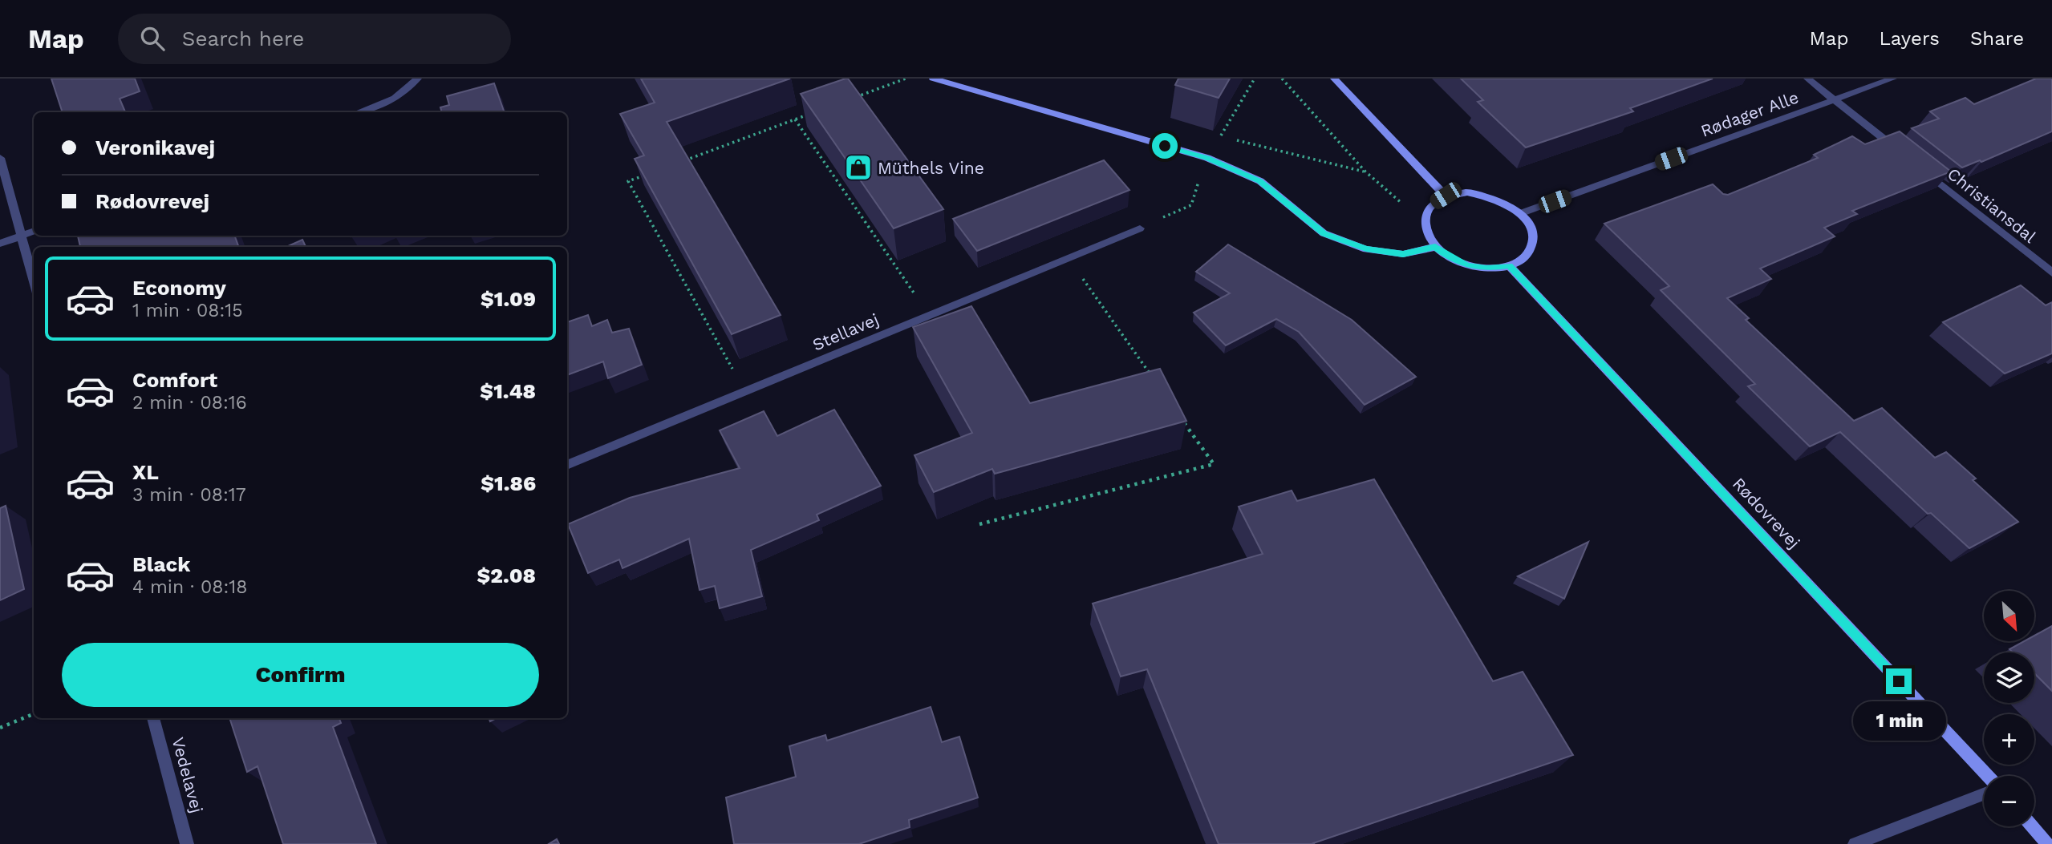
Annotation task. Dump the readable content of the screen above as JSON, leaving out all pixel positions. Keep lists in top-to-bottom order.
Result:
{
  "streets": {
    "street": [
      "Rødager Alle",
      "Christiansdal",
      "Stellavej",
      "Rødovrevej",
      "Vedelavej"
    ]
  },
  "crossings": [
    ["Rødager Alle", "Rødovrevej"]
  ],
  "places": {
    "shop": ["Müthels Vine"]
  },
  "north": "bottom right",
  "page": {
    "header": "Map",
    "search": "Search here",
    "nav": ["Map", "Layers", "Share"],
    "banner": ["Veronikavej", "Rødovrevej"],
    "list": [
      {
        "name": "Economy",
        "note": "1 min · 08:15",
        "value": "$1.09"
      },
      {
        "name": "Comfort",
        "note": "2 min · 08:16",
        "value": "$1.48"
      },
      {
        "name": "XL",
        "note": "3 min · 08:17",
        "value": "$1.86"
      },
      {
        "name": "Black",
        "note": "4 min · 08:18",
        "value": "$2.08"
      }
    ],
    "map_buttons": ["+", "−"],
    "buttons": "Confirm",
    "bubble": "1 min"
  }
}
